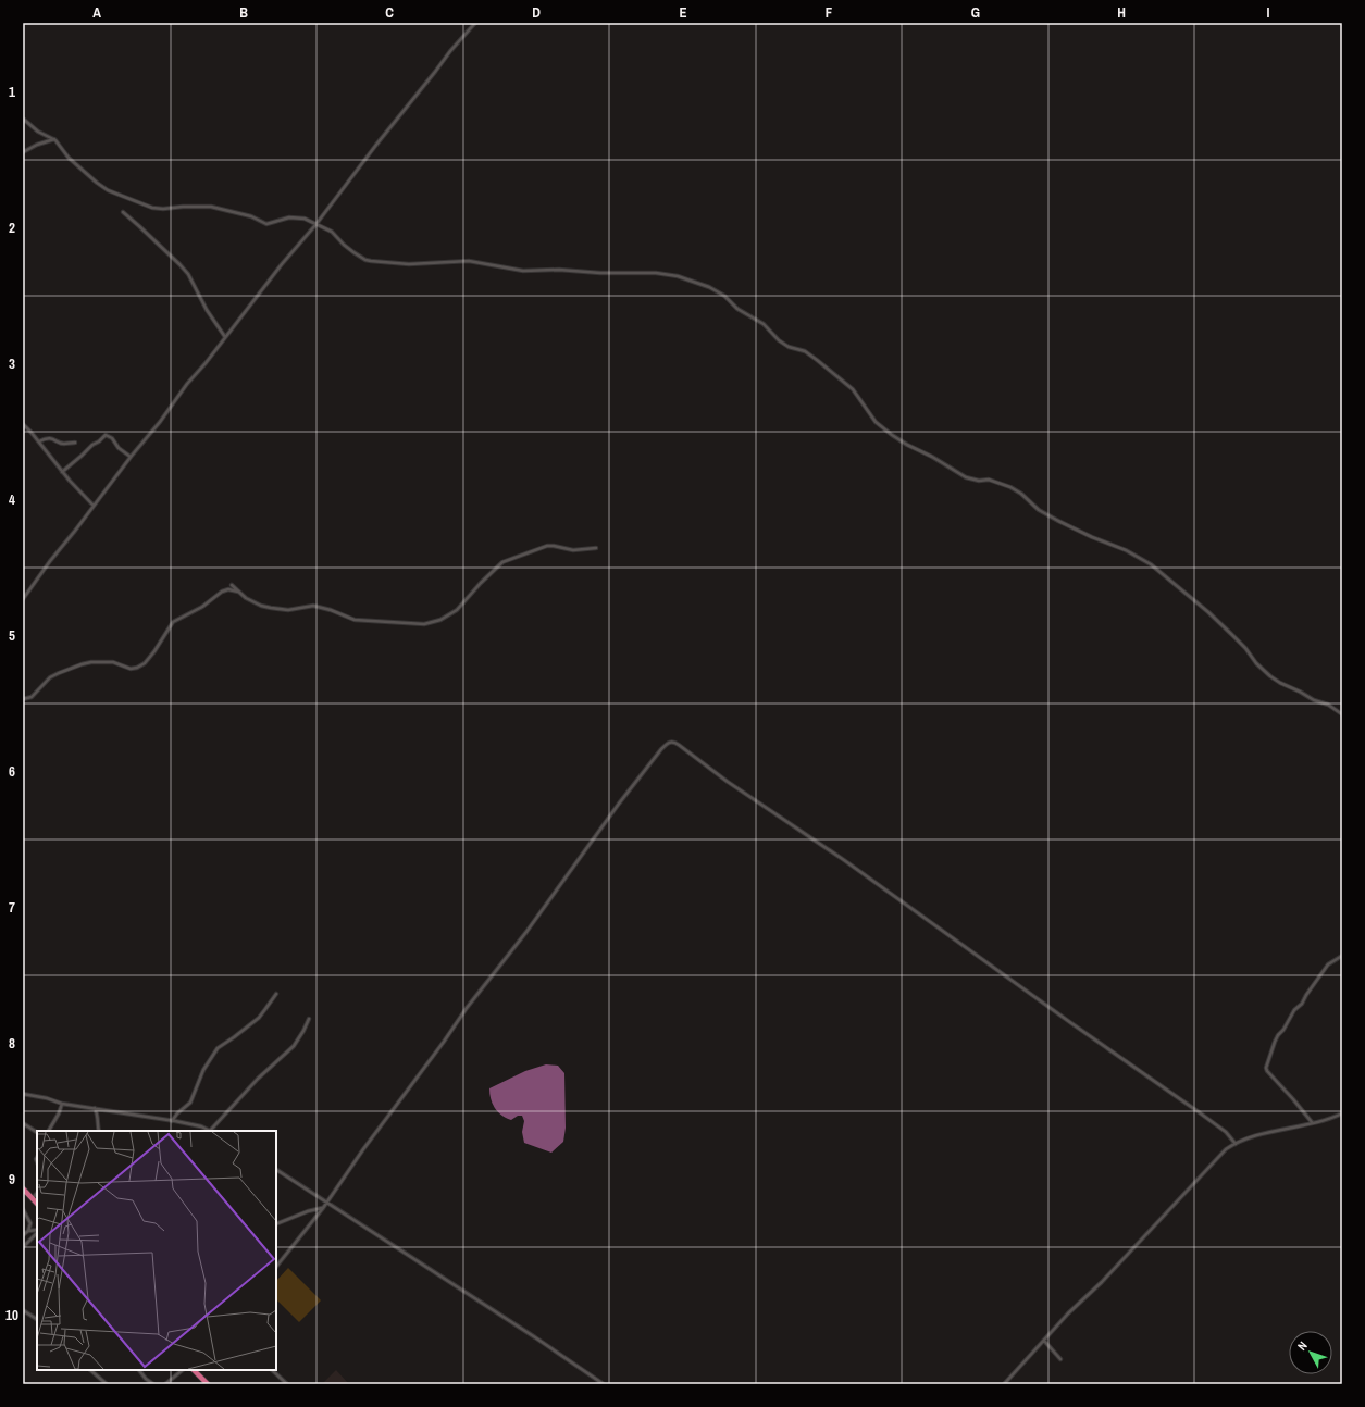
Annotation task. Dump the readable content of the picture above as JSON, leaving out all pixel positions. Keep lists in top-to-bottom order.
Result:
{
  "north": "top left",
  "grid": {
    "columns": [
      "A",
      "B",
      "C",
      "D",
      "E",
      "F",
      "G",
      "H",
      "I"
    ],
    "rows": [
      "1",
      "2",
      "3",
      "4",
      "5",
      "6",
      "7",
      "8",
      "9",
      "10"
    ]
  }
}
